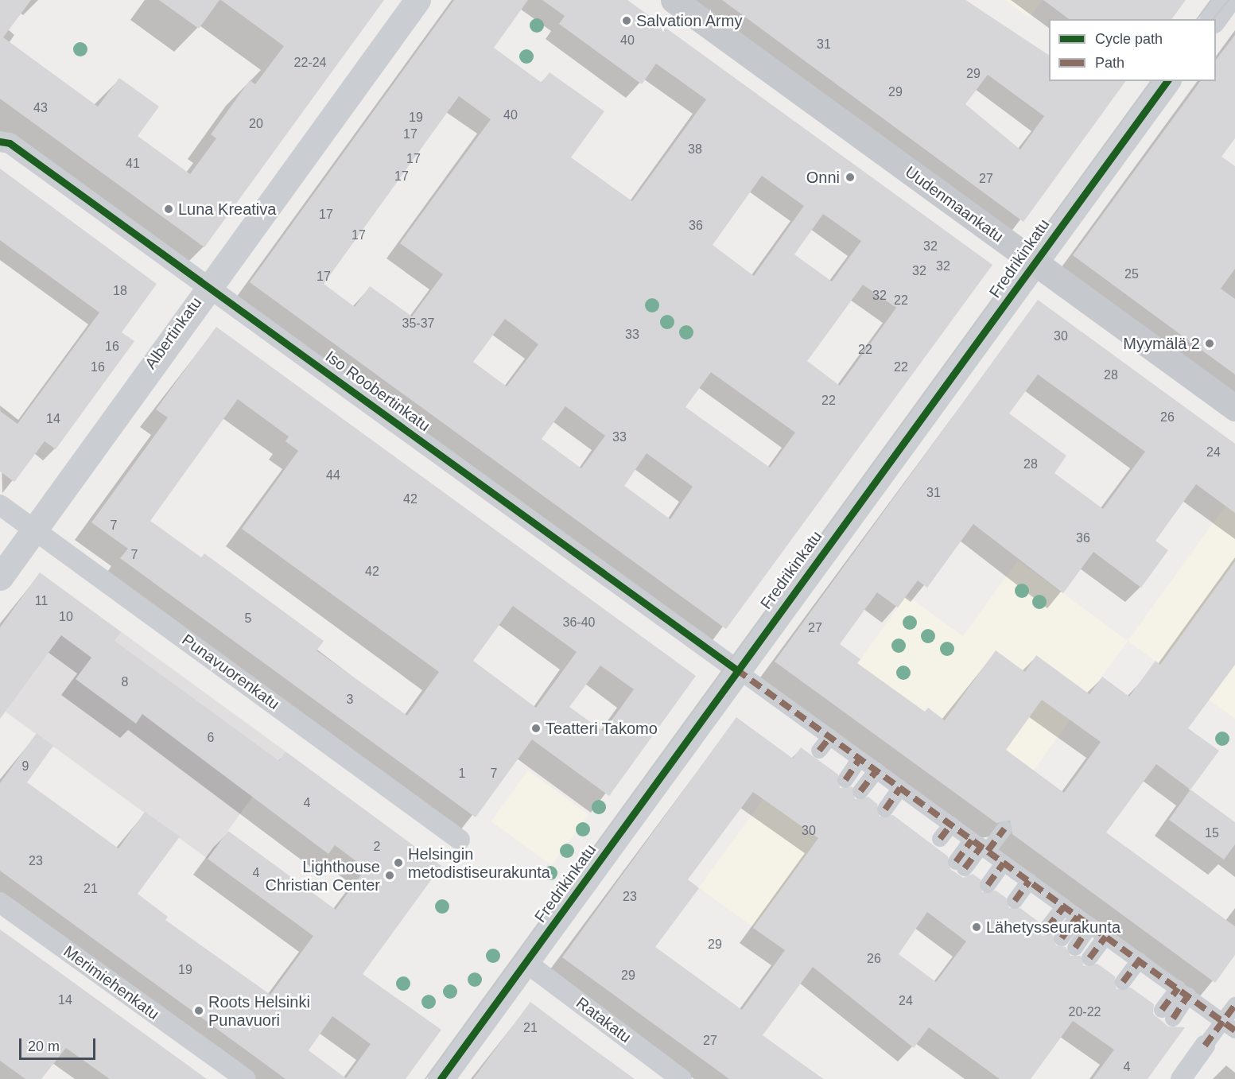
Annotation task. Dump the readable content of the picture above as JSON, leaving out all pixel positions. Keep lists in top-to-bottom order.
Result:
{
  "streets": {
    "main road": ["Uudenmaankatu"],
    "street": [
      "Fredrikinkatu",
      "Albertinkatu",
      "Iso Roobertinkatu",
      "Punavuorenkatu",
      "Merimiehenkatu",
      "Ratakatu"
    ]
  },
  "crossings": [
    ["Uudenmaankatu", "Fredrikinkatu"],
    ["Fredrikinkatu", "Iso Roobertinkatu"],
    ["Fredrikinkatu", "Ratakatu"],
    ["Albertinkatu", "Iso Roobertinkatu"],
    ["Albertinkatu", "Punavuorenkatu"]
  ],
  "places": [
    "Salvation Army",
    "Onni",
    "Luna Kreativa",
    "Myymälä 2",
    "Teatteri Takomo",
    "Helsingin metodistiseurakunta",
    "Lighthouse Christian Center",
    "Lähetysseurakunta",
    "Roots Helsinki Punavuori"
  ],
  "house_numbers": [
    "40",
    "31",
    "22-24",
    "29",
    "29",
    "43",
    "40",
    "19",
    "20",
    "17",
    "38",
    "17",
    "41",
    "17",
    "27",
    "17",
    "36",
    "17",
    "32",
    "32",
    "32",
    "25",
    "17",
    "18",
    "32",
    "22",
    "35-37",
    "33",
    "30",
    "16",
    "22",
    "16",
    "22",
    "28",
    "22",
    "26",
    "14",
    "33",
    "24",
    "28",
    "44",
    "31",
    "42",
    "7",
    "36",
    "7",
    "42",
    "11",
    "10",
    "5",
    "36-40",
    "27",
    "8",
    "3",
    "6",
    "9",
    "1",
    "7",
    "4",
    "30",
    "15",
    "2",
    "23",
    "4",
    "21",
    "23",
    "29",
    "26",
    "19",
    "29",
    "14",
    "24",
    "20-22",
    "21",
    "27",
    "4"
  ],
  "legend": ["Cycle path", "Path"],
  "scale_bar": "20 m"
}
